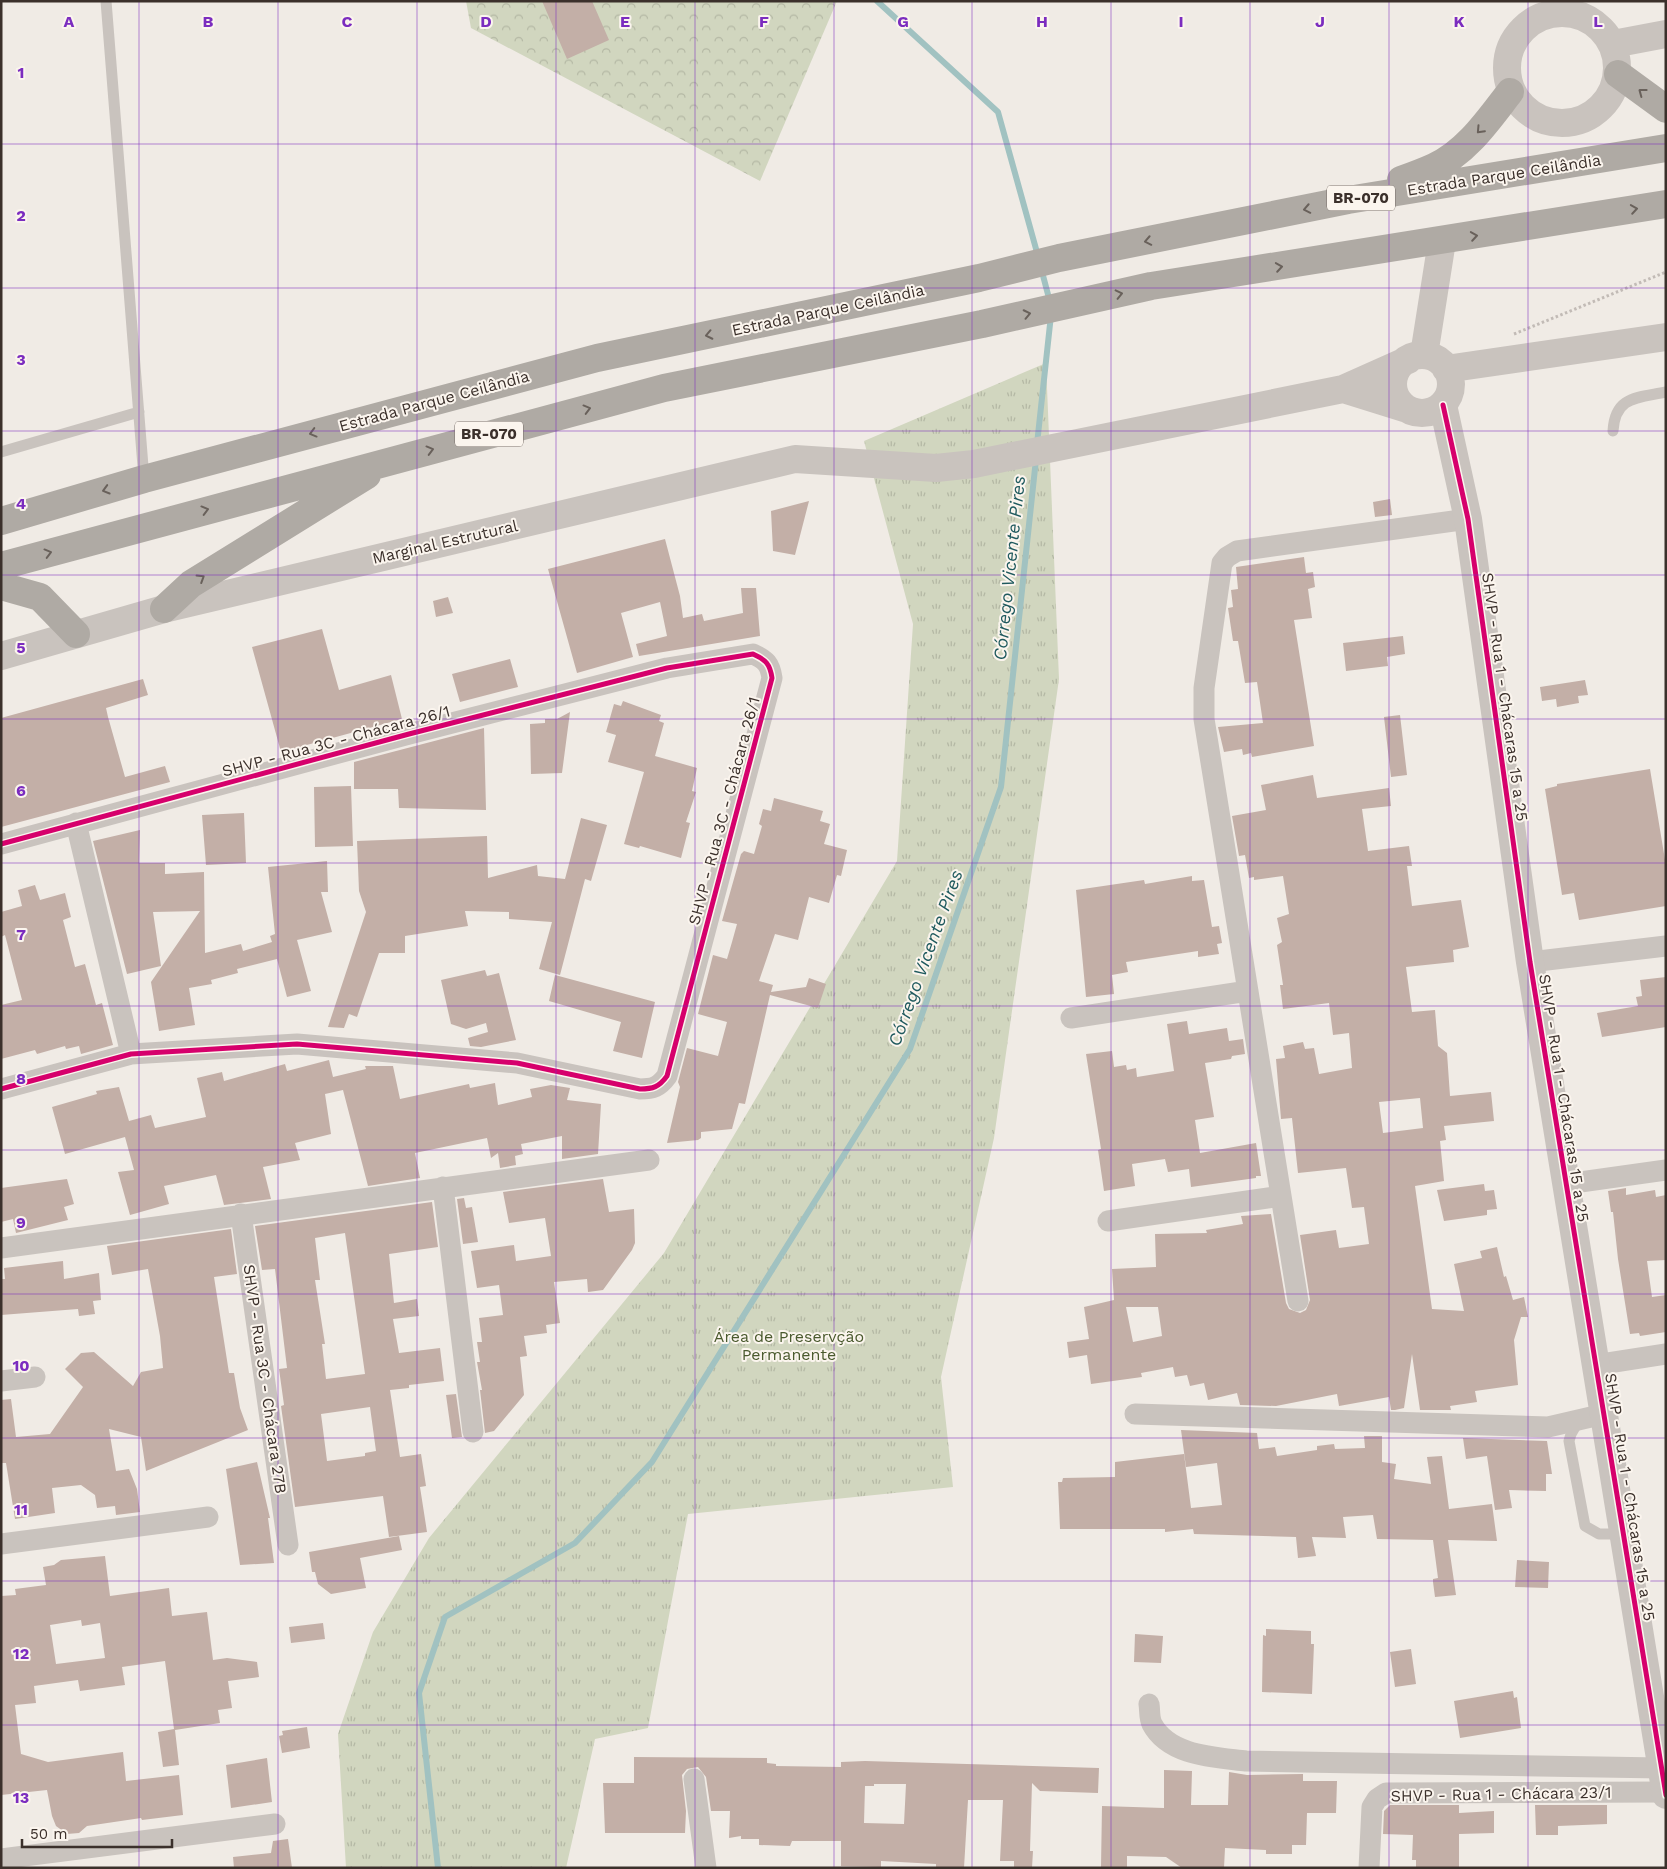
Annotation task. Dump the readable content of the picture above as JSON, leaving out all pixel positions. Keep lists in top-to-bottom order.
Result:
{
  "streets": {
    "highway": ["Estrada Parque Ceilândia", "BR-070"],
    "street": [
      "Marginal Estrutural",
      "SHVP - Rua 1 - Chácaras 15 a 25",
      "SHVP - Rua 3C - Chácara 26/1",
      "SHVP - Rua 3C - Chácara 27B",
      "SHVP - Rua 1 - Chácara 23/1"
    ]
  },
  "crossings": [
    ["Marginal Estrutural", "SHVP - Rua 1 - Chácaras 15 a 25"],
    ["SHVP - Rua 1 - Chácaras 15 a 25", "SHVP - Rua 1 - Chácara 23/1"]
  ],
  "water": ["Córrego Vicente Pires"],
  "parks": ["Área de Preservção Permanente"],
  "scale_bar": "50 m",
  "grid": {
    "columns": [
      "A",
      "B",
      "C",
      "D",
      "E",
      "F",
      "G",
      "H",
      "I",
      "J",
      "K",
      "L"
    ],
    "rows": [
      "1",
      "2",
      "3",
      "4",
      "5",
      "6",
      "7",
      "8",
      "9",
      "10",
      "11",
      "12",
      "13"
    ]
  }
}
